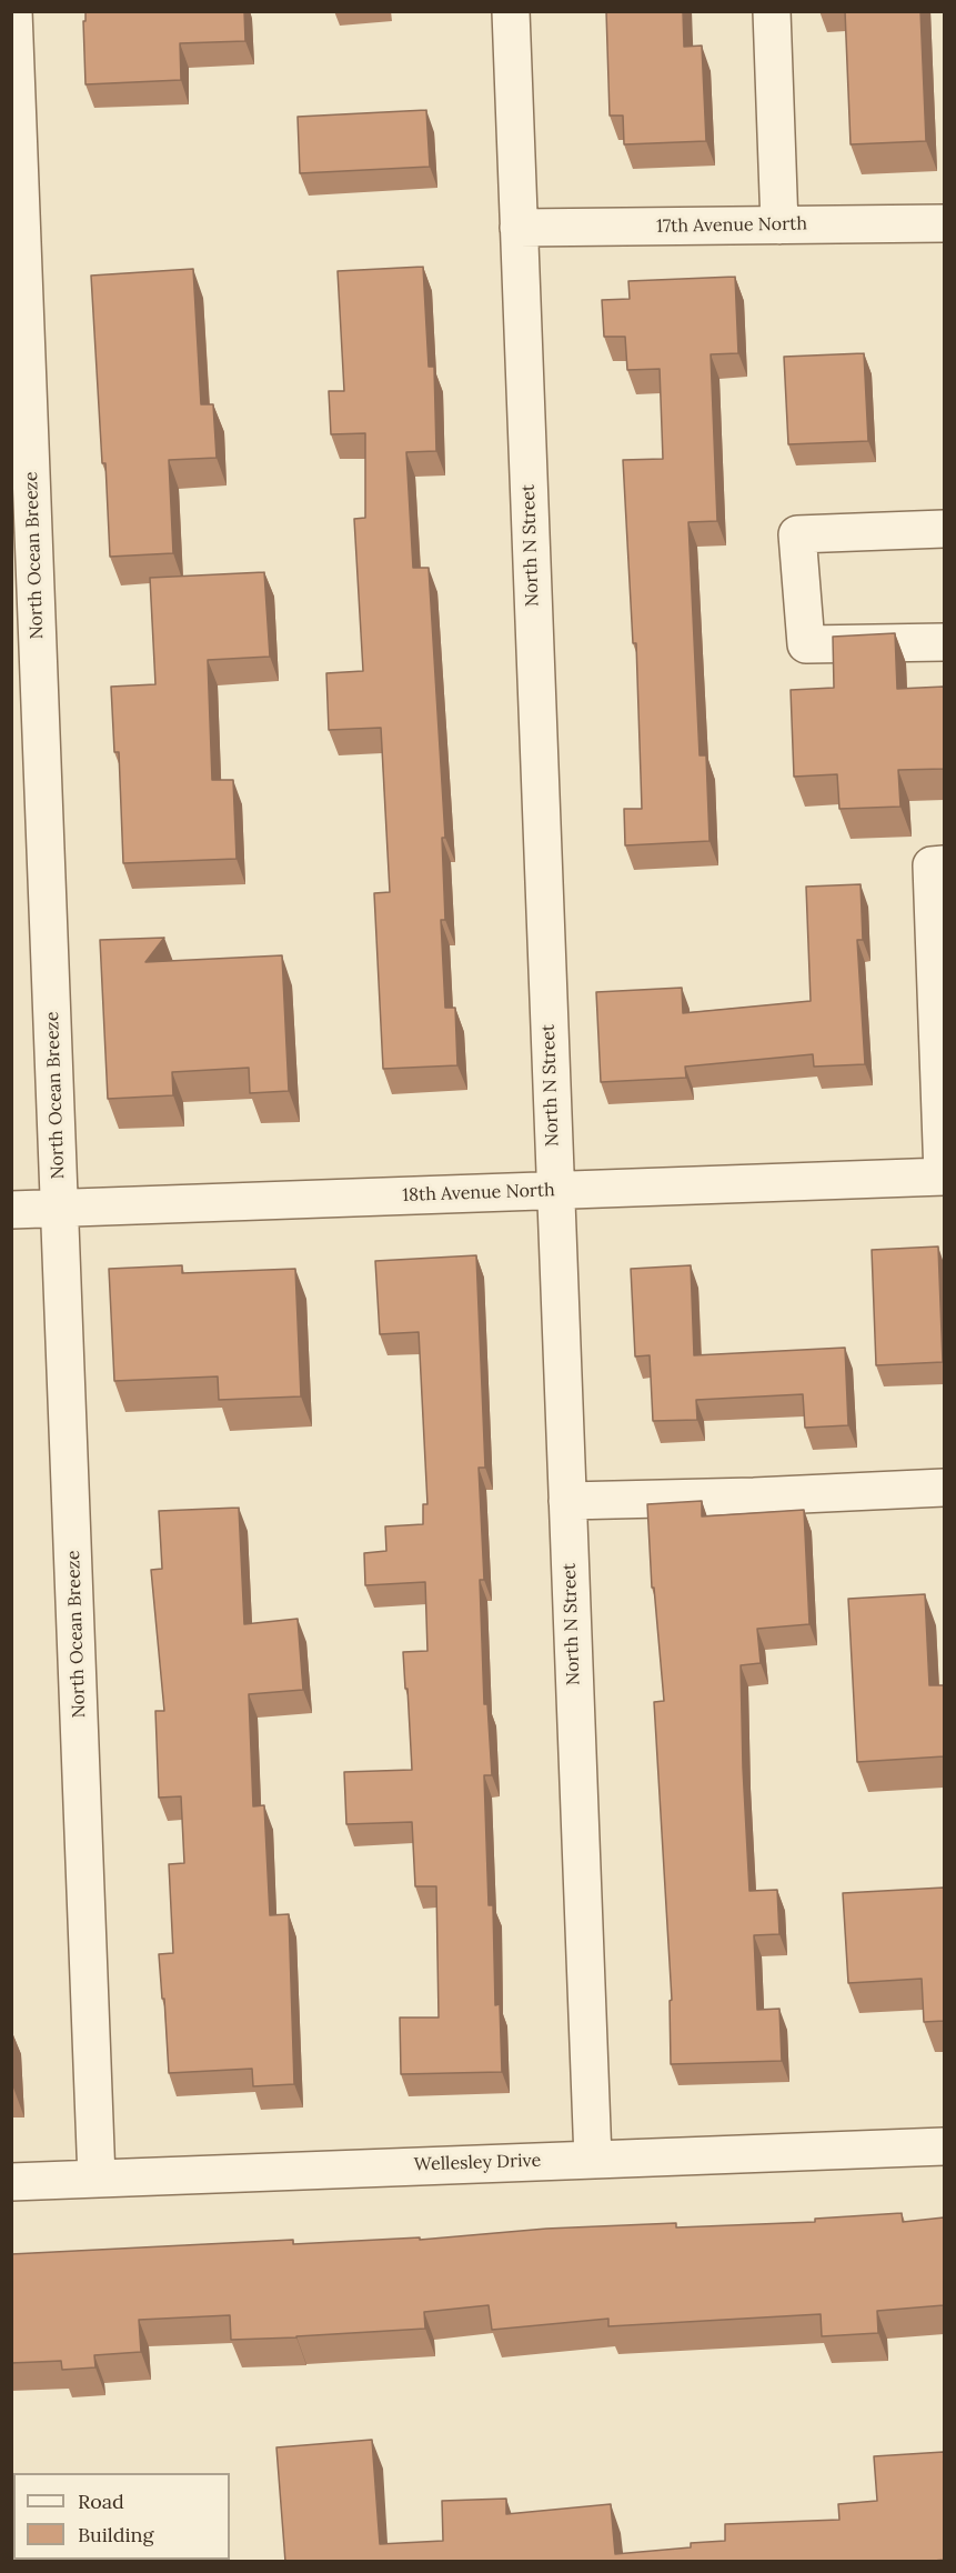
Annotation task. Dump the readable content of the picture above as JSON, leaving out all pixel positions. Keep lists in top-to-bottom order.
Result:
{
  "streets": {
    "street": [
      "17th Avenue North",
      "North N Street",
      "North Ocean Breeze",
      "18th Avenue North",
      "Wellesley Drive"
    ]
  },
  "crossings": [
    ["17th Avenue North", "North N Street"],
    ["North N Street", "18th Avenue North"],
    ["North N Street", "Wellesley Drive"],
    ["North Ocean Breeze", "18th Avenue North"],
    ["North Ocean Breeze", "Wellesley Drive"]
  ],
  "legend": ["Road", "Building"]
}
